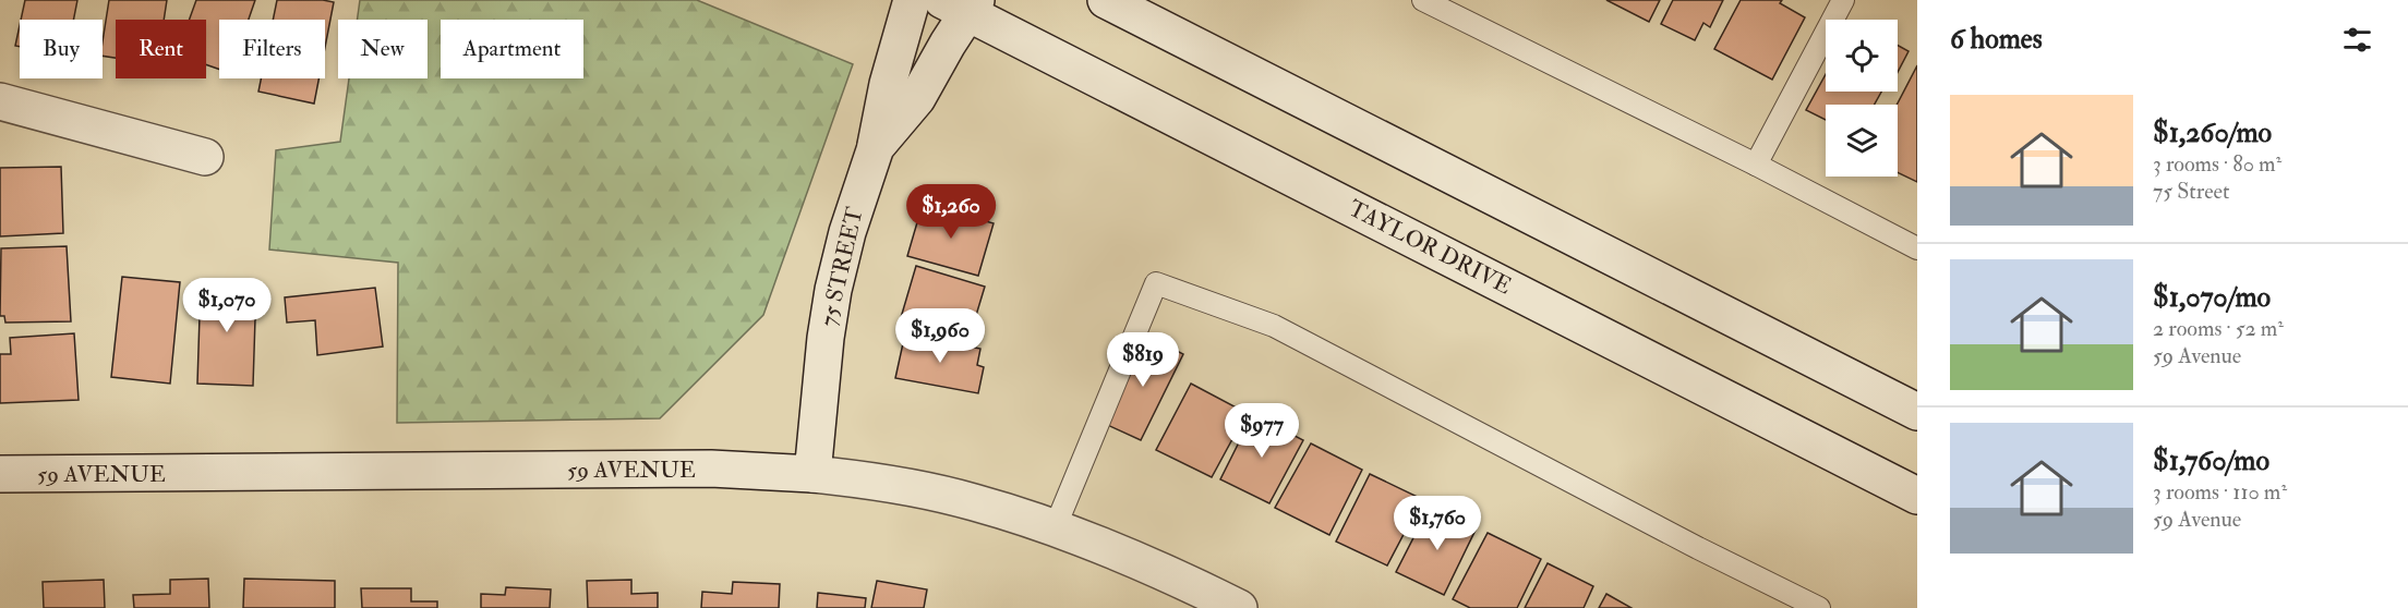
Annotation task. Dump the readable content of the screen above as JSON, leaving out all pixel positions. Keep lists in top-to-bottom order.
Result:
{
  "streets": {
    "street": ["TAYLOR DRIVE", "75 STREET", "59 AVENUE"]
  },
  "crossings": [
    ["TAYLOR DRIVE", "75 STREET"],
    ["75 STREET", "59 AVENUE"]
  ],
  "page": {
    "heading": "6 homes",
    "chip": [
      "Buy",
      "Rent",
      "Filters",
      "New",
      "Apartment"
    ],
    "list": [
      {
        "name": "$1,260/mo",
        "note": "3 rooms · 80 m² · 75 Street"
      },
      {
        "name": "$1,070/mo",
        "note": "2 rooms · 52 m² · 59 Avenue"
      },
      {
        "name": "$1,760/mo",
        "note": "3 rooms · 110 m² · 59 Avenue"
      }
    ],
    "price": [
      "$1,260",
      "$1,070",
      "$1,960",
      "$819",
      "$977",
      "$1,760"
    ]
  }
}
